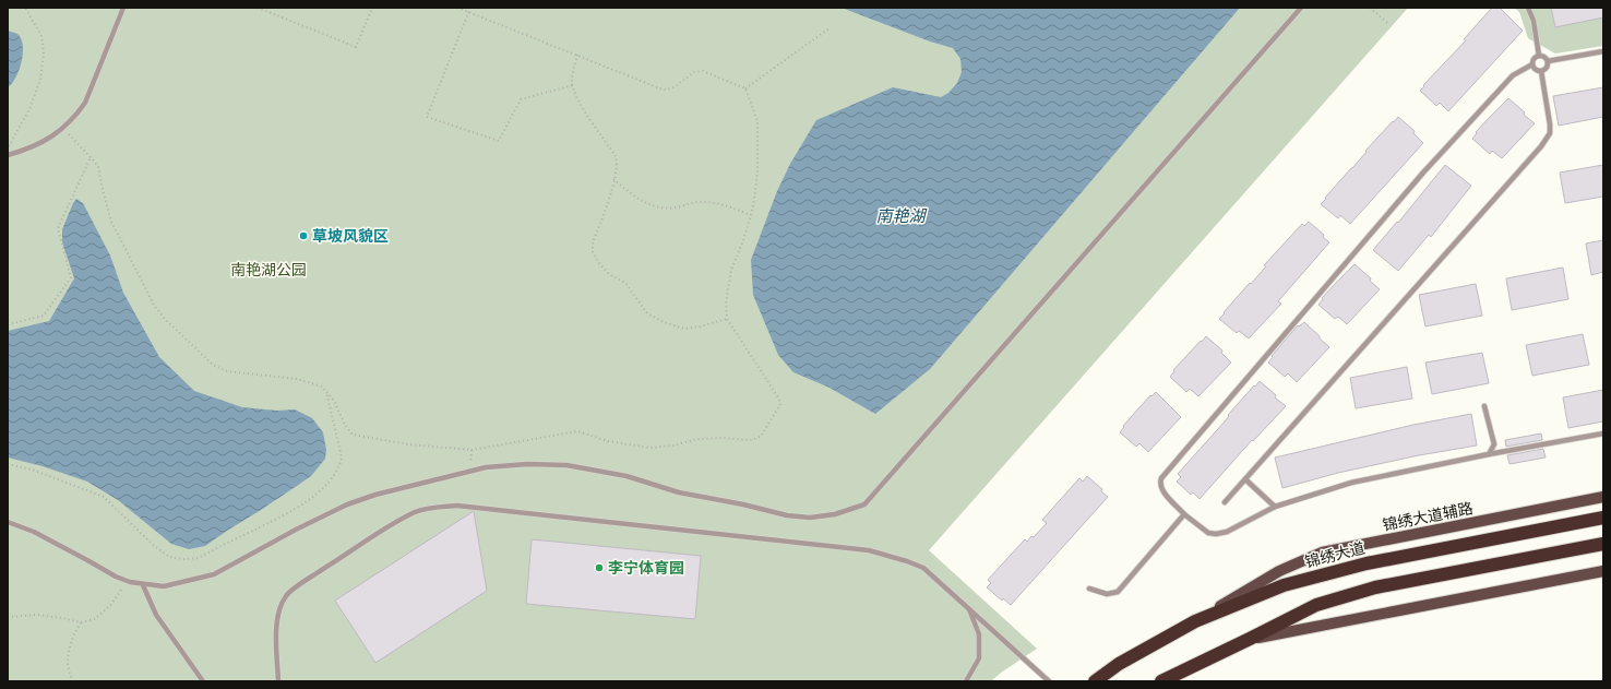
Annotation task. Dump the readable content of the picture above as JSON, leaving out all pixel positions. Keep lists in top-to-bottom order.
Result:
{
  "streets": {
    "highway": ["锦绣大道"],
    "main road": ["锦绣大道辅路"]
  },
  "crossings": [
    ["锦绣大道辅路", "锦绣大道"]
  ],
  "water": ["南艳湖"],
  "parks": ["南艳湖公园"],
  "places": ["草坡风貌区", "李宁体育园"]
}
